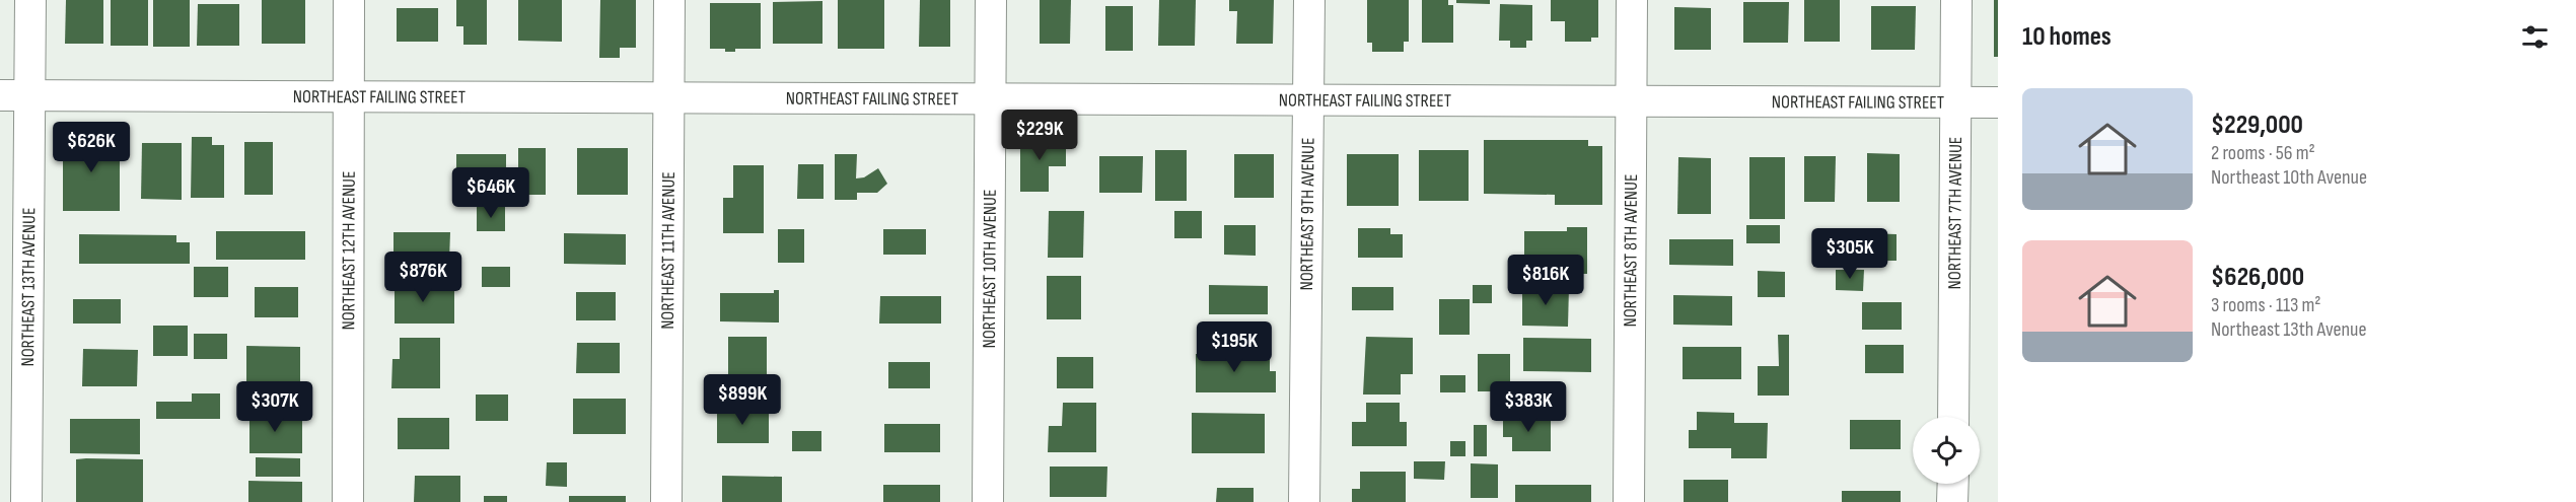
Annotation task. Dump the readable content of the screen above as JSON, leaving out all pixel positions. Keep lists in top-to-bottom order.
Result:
{
  "streets": {
    "street": [
      "NORTHEAST FAILING STREET",
      "NORTHEAST 7TH AVENUE",
      "NORTHEAST 9TH AVENUE",
      "NORTHEAST 12TH AVENUE",
      "NORTHEAST 11TH AVENUE",
      "NORTHEAST 8TH AVENUE",
      "NORTHEAST 10TH AVENUE",
      "NORTHEAST 13TH AVENUE"
    ]
  },
  "crossings": [
    ["NORTHEAST FAILING STREET", "NORTHEAST 7TH AVENUE"],
    ["NORTHEAST FAILING STREET", "NORTHEAST 9TH AVENUE"],
    ["NORTHEAST FAILING STREET", "NORTHEAST 12TH AVENUE"],
    ["NORTHEAST FAILING STREET", "NORTHEAST 11TH AVENUE"],
    ["NORTHEAST FAILING STREET", "NORTHEAST 8TH AVENUE"],
    ["NORTHEAST FAILING STREET", "NORTHEAST 10TH AVENUE"],
    ["NORTHEAST FAILING STREET", "NORTHEAST 13TH AVENUE"]
  ],
  "page": {
    "heading": "10 homes",
    "list": [
      {
        "name": "$229,000",
        "note": "2 rooms · 56 m² · Northeast 10th Avenue"
      },
      {
        "name": "$626,000",
        "note": "3 rooms · 113 m² · Northeast 13th Avenue"
      }
    ],
    "price": [
      "$229K",
      "$626K",
      "$646K",
      "$305K",
      "$876K",
      "$816K",
      "$195K",
      "$899K",
      "$307K",
      "$383K"
    ]
  }
}
